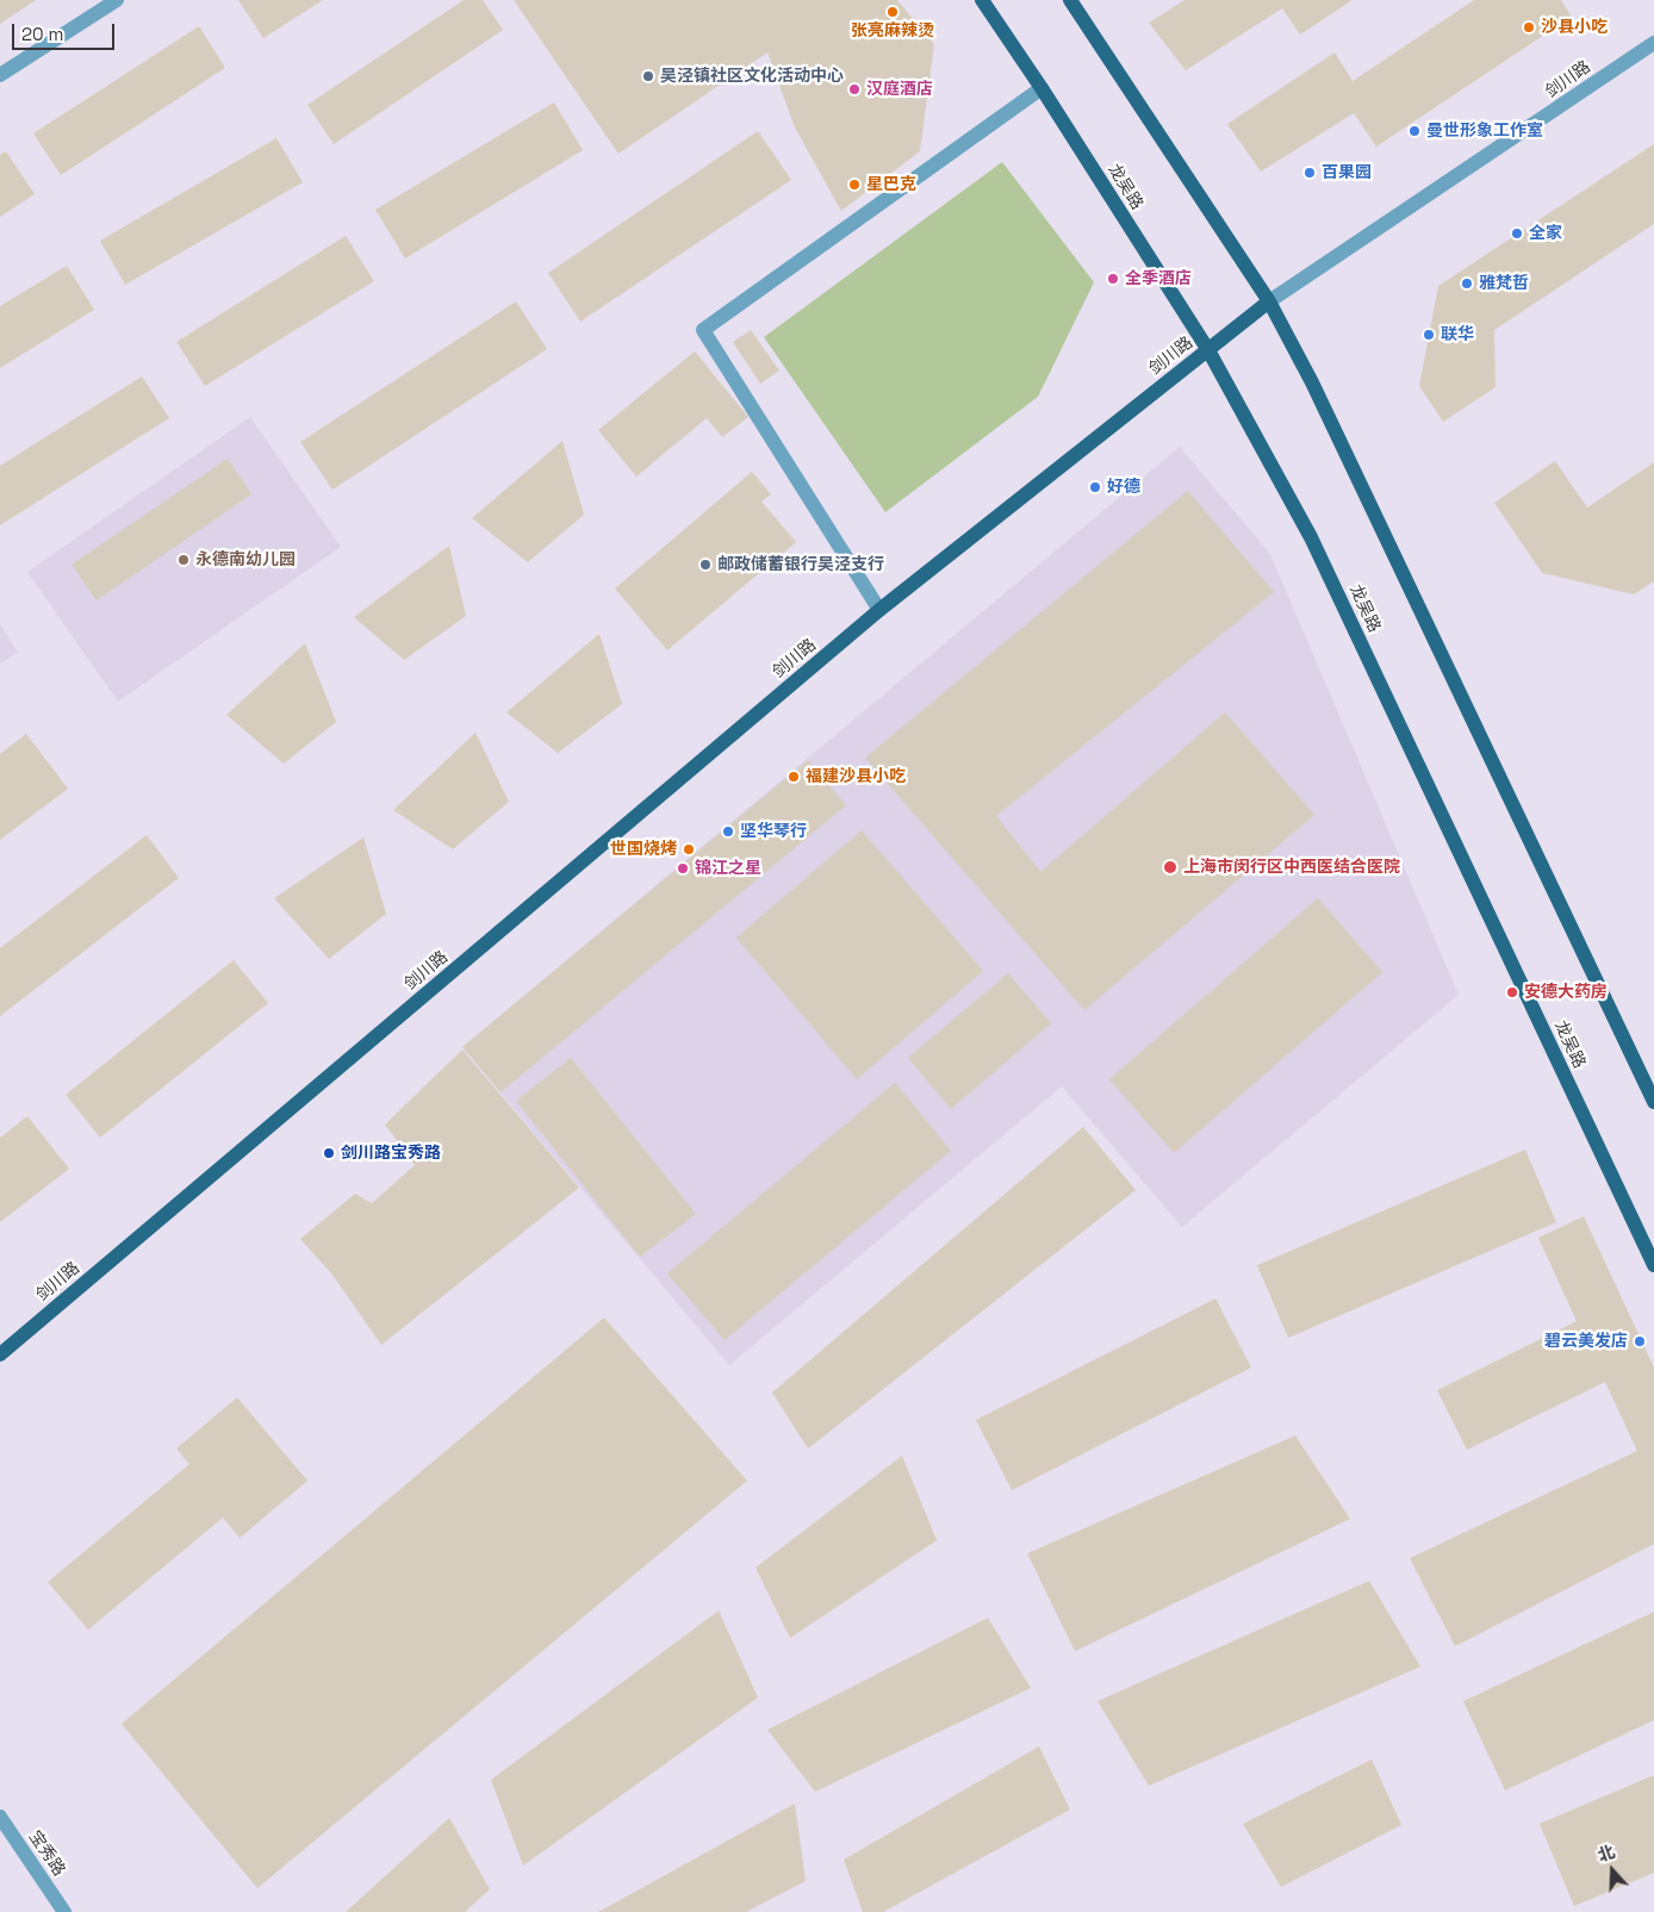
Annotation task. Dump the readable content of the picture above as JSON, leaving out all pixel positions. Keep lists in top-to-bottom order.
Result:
{
  "streets": {
    "main road": ["剑川路", "龙吴路"],
    "street": ["宝秀路"]
  },
  "crossings": [
    ["剑川路", "龙吴路"]
  ],
  "places": [
    "张亮麻辣烫",
    "沙县小吃",
    "吴泾镇社区文化活动中心",
    "汉庭酒店",
    "曼世形象工作室",
    "百果园",
    "星巴克",
    "全家",
    "全季酒店",
    "雅梵哲",
    "联华",
    "好德",
    "永德南幼儿园",
    "邮政储蓄银行吴泾支行",
    "福建沙县小吃",
    "坚华琴行",
    "世国烧烤",
    "上海市闵行区中西医结合医院",
    "锦江之星",
    "安德大药房",
    "剑川路宝秀路",
    "碧云美发店"
  ],
  "scale_bar": "20 m",
  "north": "top"
}
